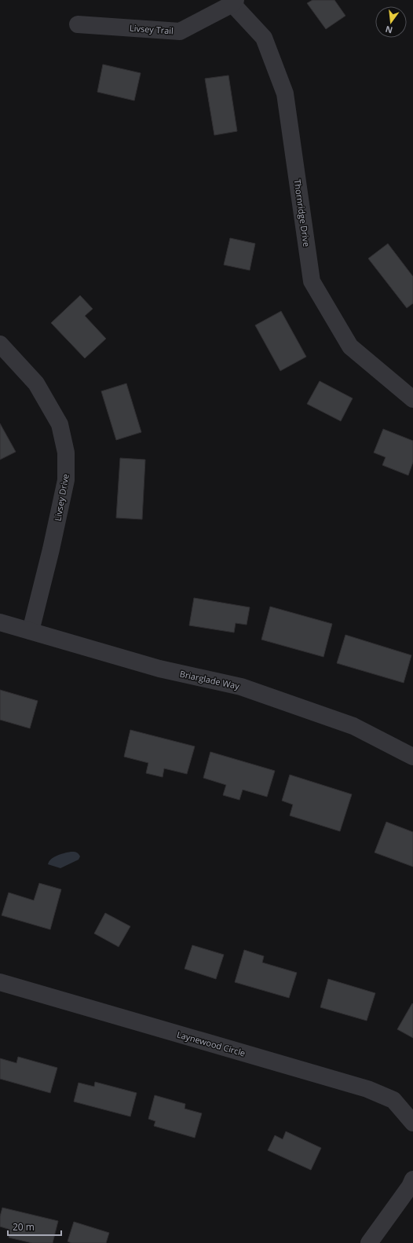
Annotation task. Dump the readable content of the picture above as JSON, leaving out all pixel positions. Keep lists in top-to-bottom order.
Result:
{
  "streets": {
    "street": [
      "Livsey Trail",
      "Thornridge Drive",
      "Livsey Drive",
      "Briarglade Way",
      "Laynewood Circle"
    ]
  },
  "crossings": [
    ["Livsey Trail", "Thornridge Drive"],
    ["Livsey Drive", "Briarglade Way"]
  ],
  "scale_bar": "20 m",
  "north": "bottom"
}
